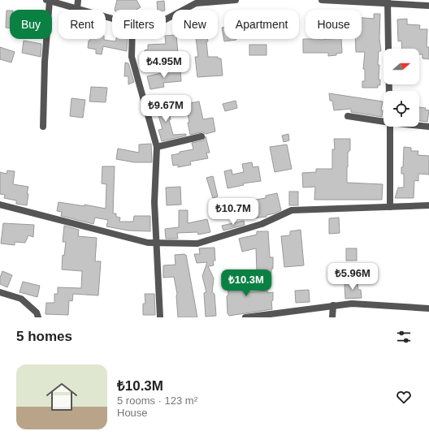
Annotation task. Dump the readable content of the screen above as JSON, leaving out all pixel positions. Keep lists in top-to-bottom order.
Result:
{
  "north": "right",
  "page": {
    "chip": [
      "Buy",
      "Rent",
      "Filters",
      "New",
      "Apartment",
      "House"
    ],
    "price": [
      "₺4.95M",
      "₺9.67M",
      "₺10.7M",
      "₺5.96M",
      "₺10.3M"
    ],
    "heading": "5 homes",
    "list": [
      {
        "name": "₺10.3M",
        "note": "5 rooms · 123 m² · House"
      }
    ]
  }
}
